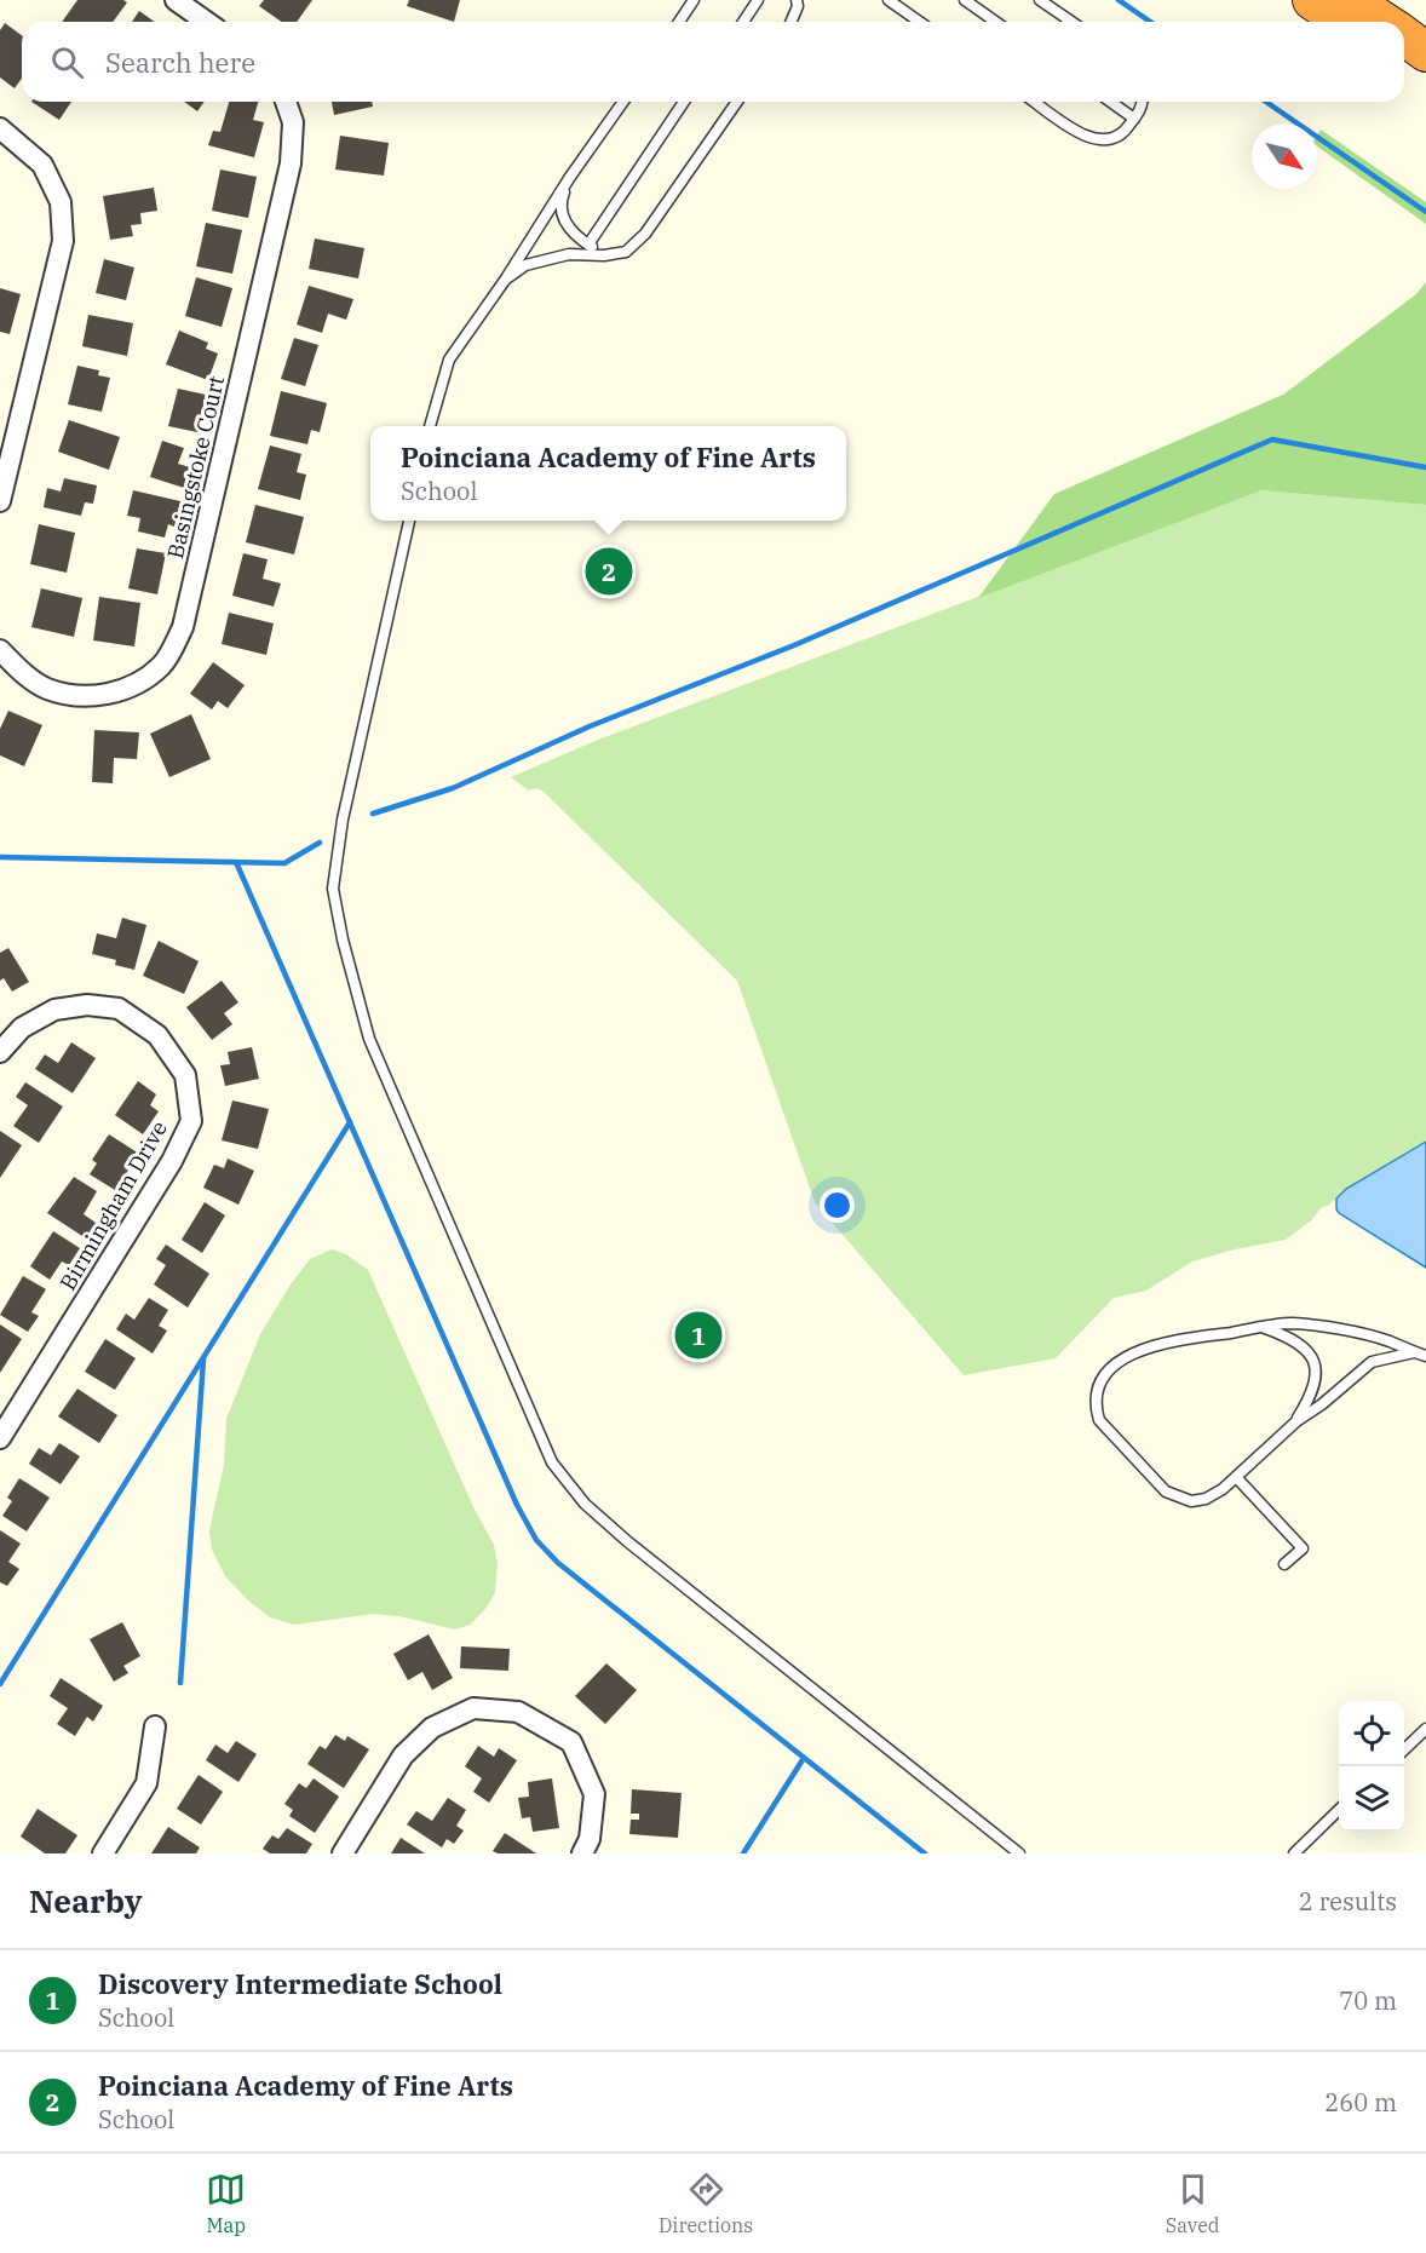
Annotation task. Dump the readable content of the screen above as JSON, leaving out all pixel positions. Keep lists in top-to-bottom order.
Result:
{
  "streets": {
    "street": ["Basingstoke Court", "Birmingham Drive"]
  },
  "north": "bottom right",
  "page": {
    "search": "Search here",
    "popup": ["Poinciana Academy of Fine Arts", "School"],
    "pins": ["2", "1"],
    "heading": ["Nearby", "2 results"],
    "list": [
      {
        "mark": "1",
        "name": "Discovery Intermediate School",
        "note": "School",
        "value": "70 m"
      },
      {
        "mark": "2",
        "name": "Poinciana Academy of Fine Arts",
        "note": "School",
        "value": "260 m"
      }
    ],
    "nav": ["Map", "Directions", "Saved"]
  }
}
